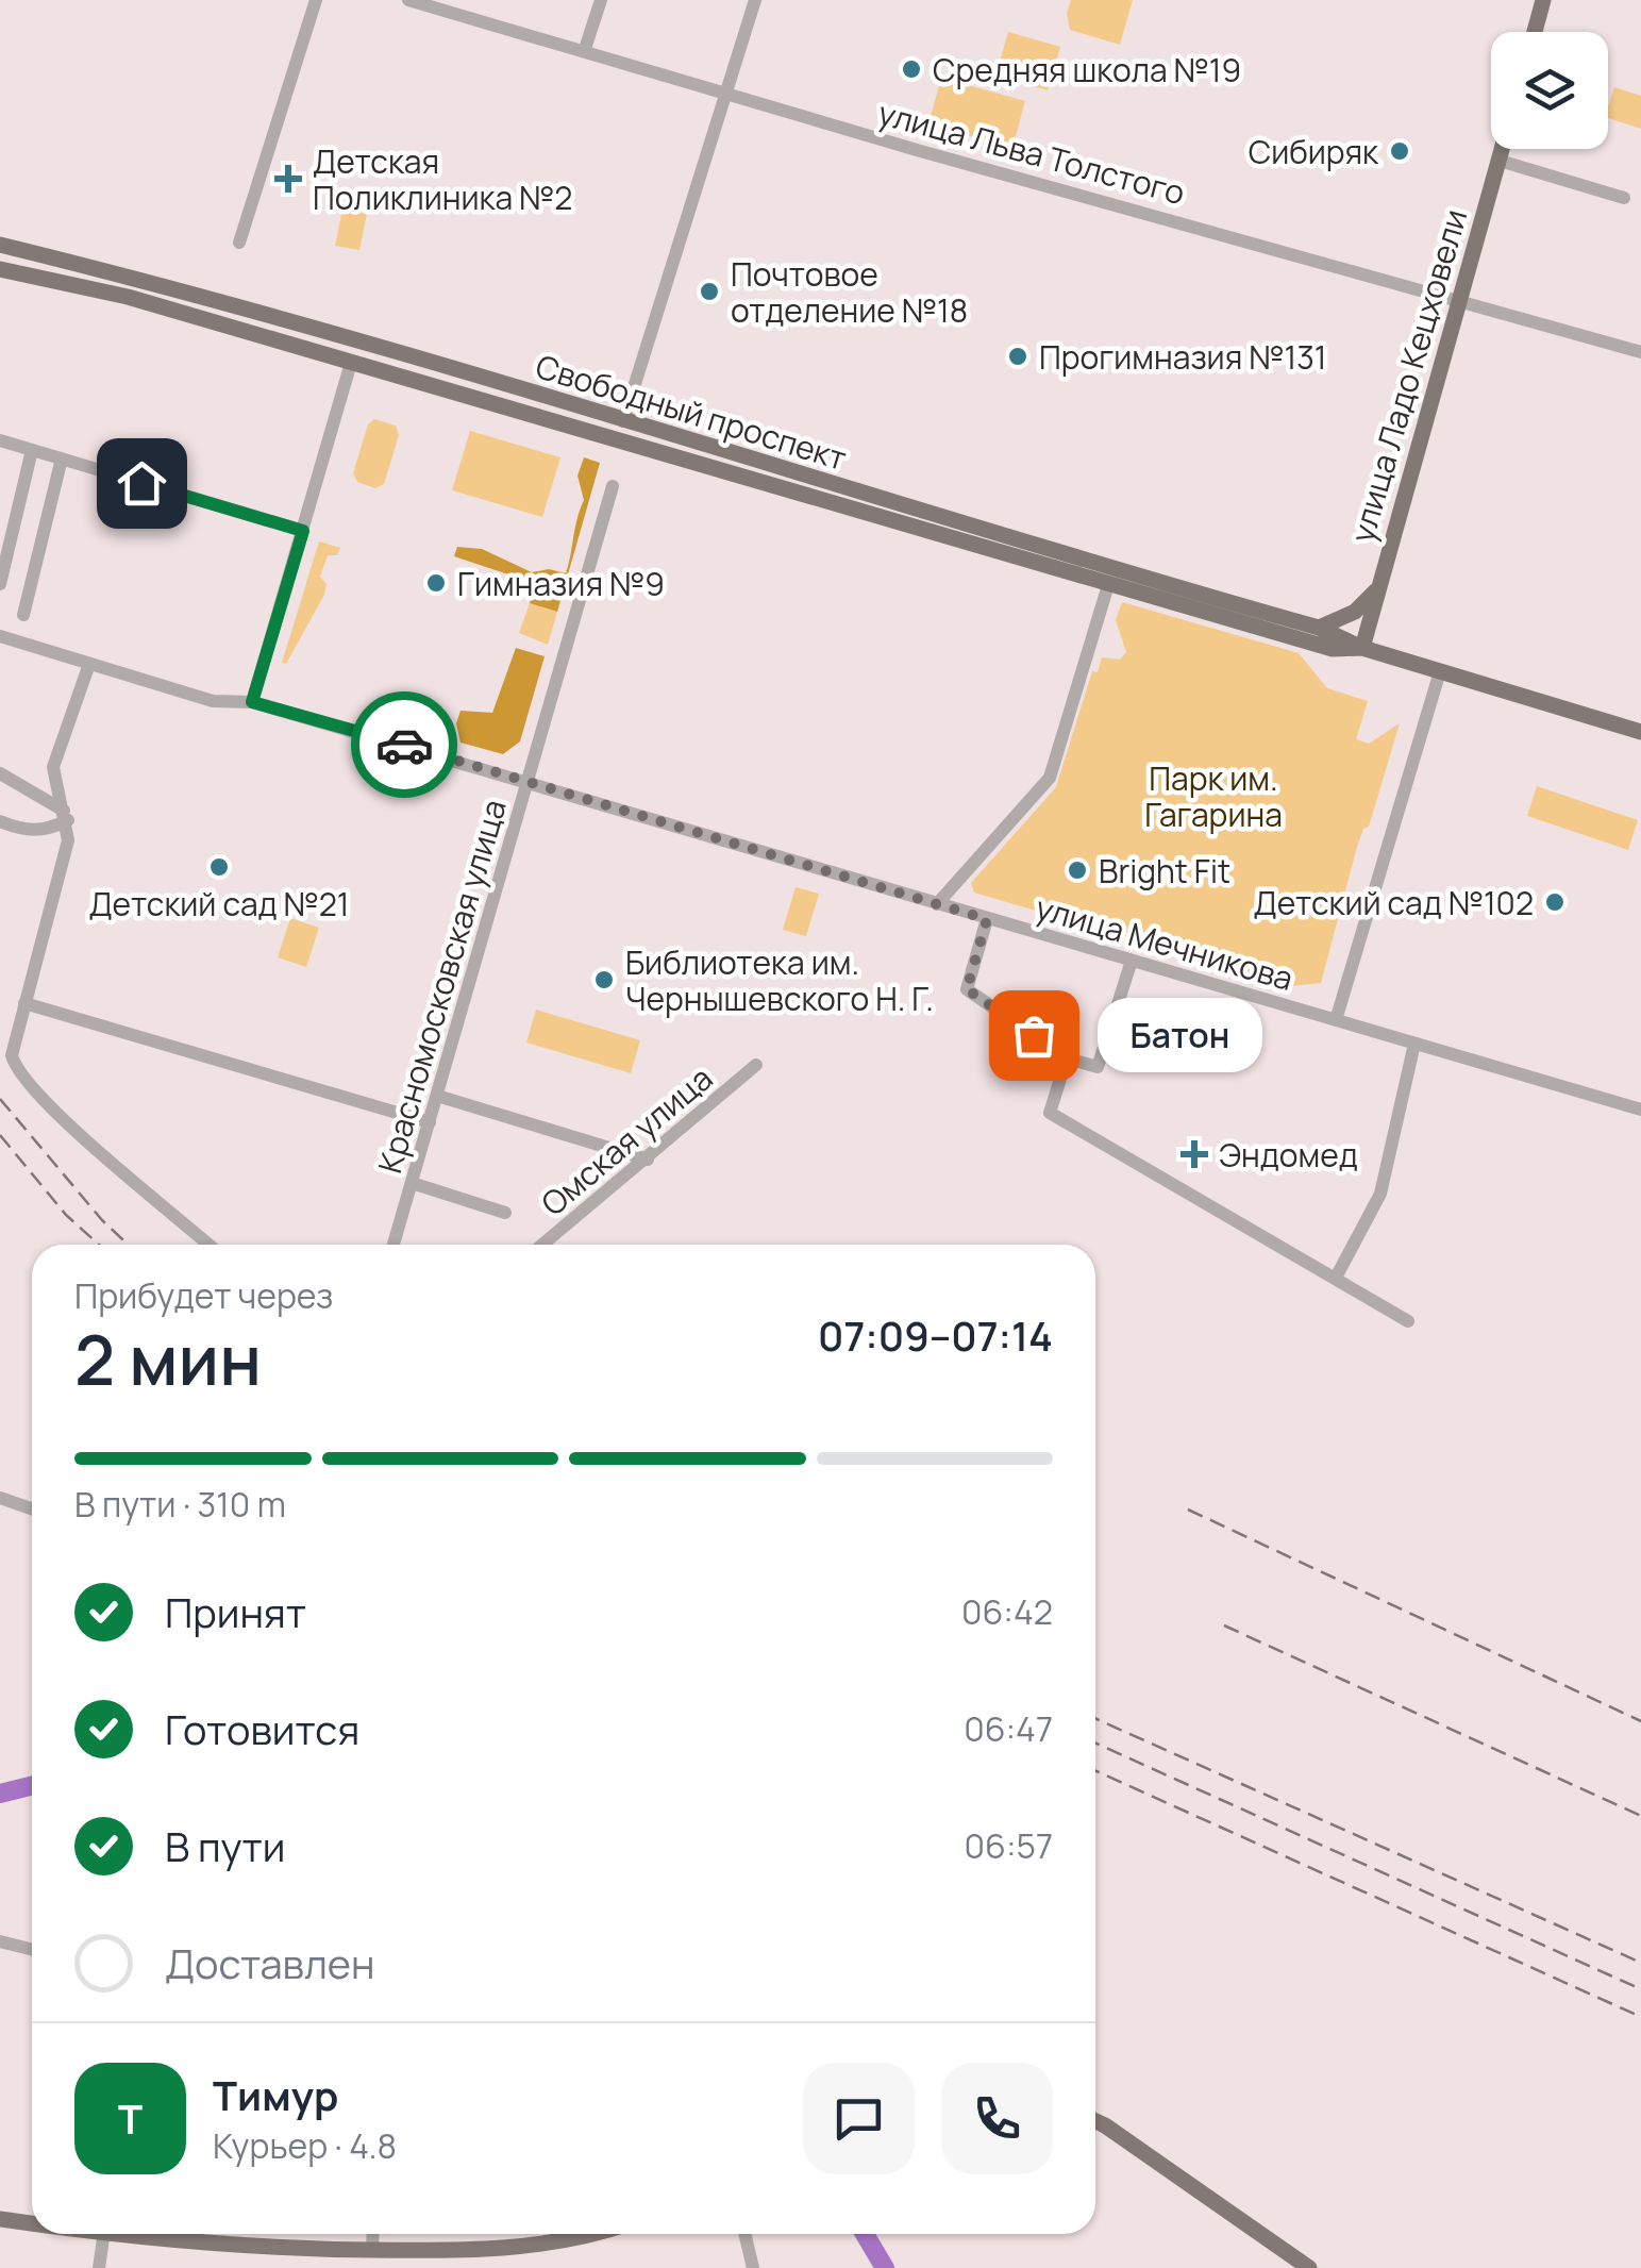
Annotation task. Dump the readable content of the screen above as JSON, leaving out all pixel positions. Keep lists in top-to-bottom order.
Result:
{
  "streets": {
    "main road": ["улица Ладо Кецховели", "Свободный проспект"],
    "street": [
      "улица Льва Толстого",
      "улица Мечникова",
      "Красномосковская улица",
      "Омская улица"
    ]
  },
  "crossings": [
    ["улица Льва Толстого", "улица Ладо Кецховели"],
    ["улица Ладо Кецховели", "Свободный проспект"],
    ["улица Мечникова", "Красномосковская улица"]
  ],
  "parks": ["Парк им. Гагарина"],
  "places": {
    "other": [
      "Средняя школа №19",
      "Сибиряк",
      "Почтовое отделение №18",
      "Прогимназия №131",
      "Гимназия №9",
      "Детский сад №21",
      "Bright Fit",
      "Детский сад №102",
      "Библиотека им. Чернышевского Н. Г.",
      "Батон"
    ],
    "health": ["Детская Поликлиника №2", "Эндомед"]
  },
  "page": {
    "bubble": "Батон",
    "heading": ["2 мин", "Прибудет через", "07:09–07:14"],
    "panel": ["Тимур", "Курьер · 4.8"],
    "bar": "В пути · 310 m",
    "list": [
      ["Принят", "06:42"],
      ["Готовится", "06:47"],
      ["В пути", "06:57"],
      "Доставлен"
    ],
    "round": "Т"
  }
}
